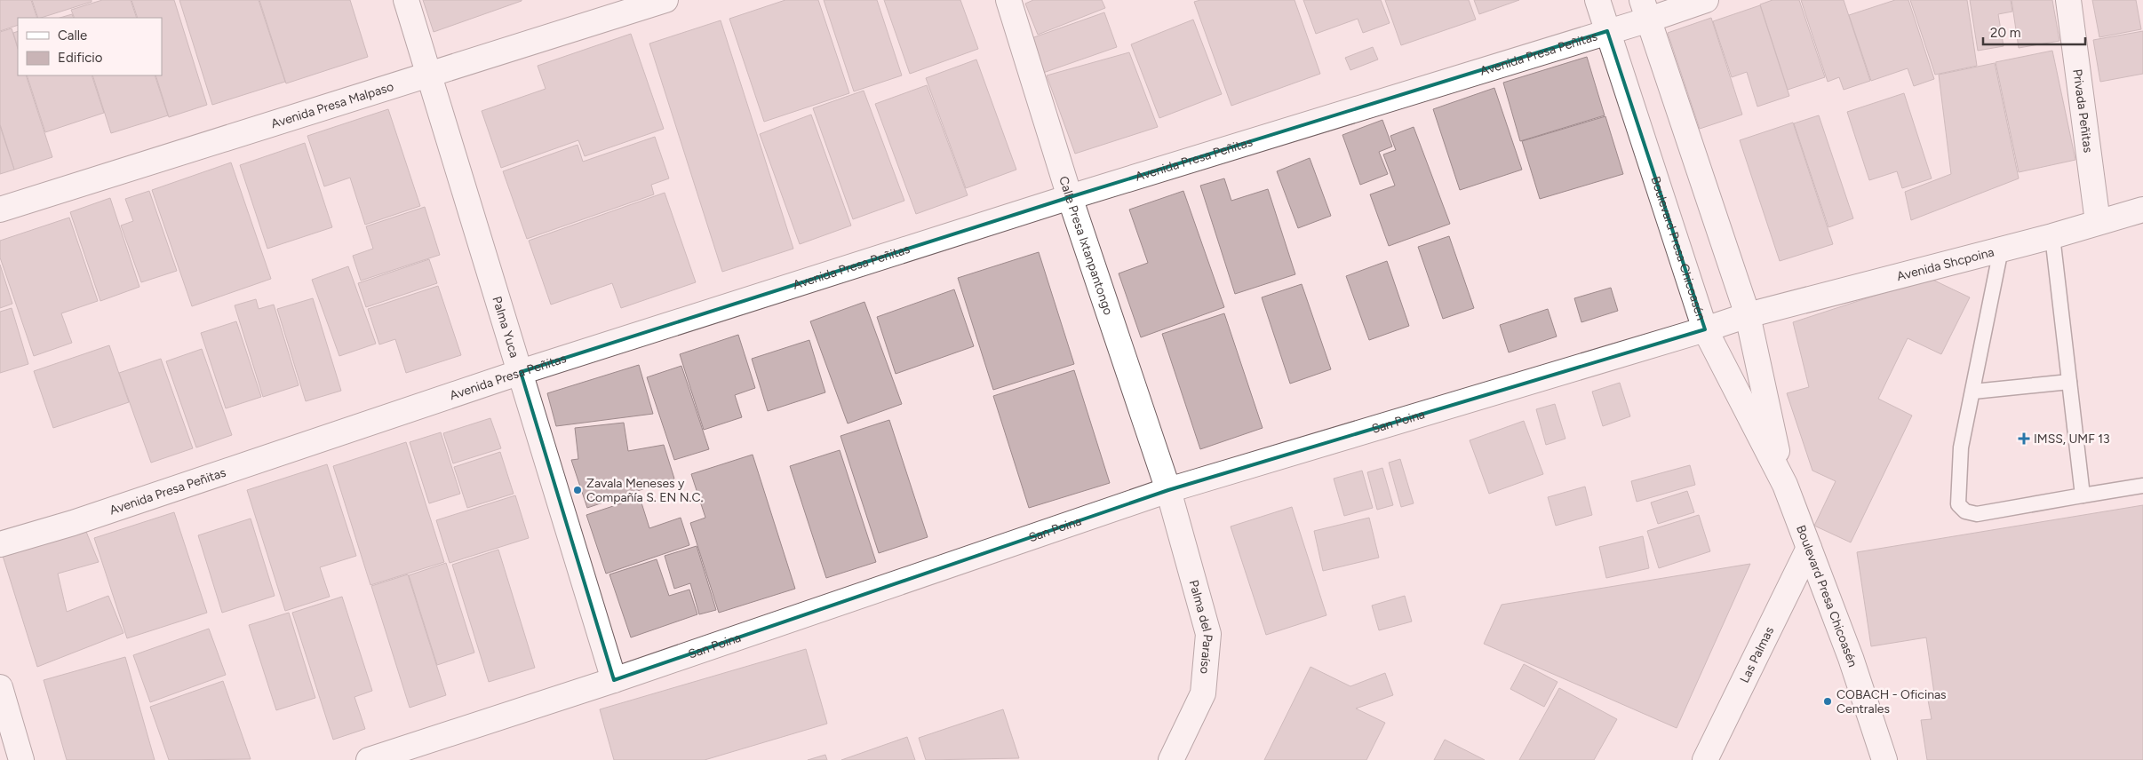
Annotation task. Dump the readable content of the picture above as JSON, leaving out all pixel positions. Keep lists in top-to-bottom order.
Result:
{
  "streets": {
    "street": [
      "Avenida Presa Peñitas",
      "Avenida Presa Malpaso",
      "Privada Peñitas",
      "Calle Presa Ixtanpantongo",
      "Boulevard Presa Chicoasén",
      "Avenida Shcpoina",
      "Palma Yuca",
      "San Poina",
      "Palma del Paraíso",
      "Las Palmas"
    ]
  },
  "crossings": [
    ["Avenida Presa Peñitas", "Calle Presa Ixtanpantongo"],
    ["Avenida Presa Peñitas", "Boulevard Presa Chicoasén"],
    ["Avenida Presa Peñitas", "Palma Yuca"],
    ["Avenida Presa Malpaso", "Palma Yuca"],
    ["Privada Peñitas", "Avenida Shcpoina"],
    ["Calle Presa Ixtanpantongo", "San Poina"],
    ["Calle Presa Ixtanpantongo", "Palma del Paraíso"],
    ["Boulevard Presa Chicoasén", "Avenida Shcpoina"],
    ["Boulevard Presa Chicoasén", "San Poina"],
    ["Boulevard Presa Chicoasén", "Las Palmas"],
    ["Avenida Shcpoina", "San Poina"],
    ["Palma Yuca", "San Poina"],
    ["San Poina", "Palma del Paraíso"]
  ],
  "places": {
    "health": ["IMSS, UMF 13"],
    "other": ["Zavala Meneses y Compañía S. EN N.C.", "COBACH - Oficinas Centrales"]
  },
  "legend": ["Calle", "Edificio"],
  "scale_bar": "20 m"
}
